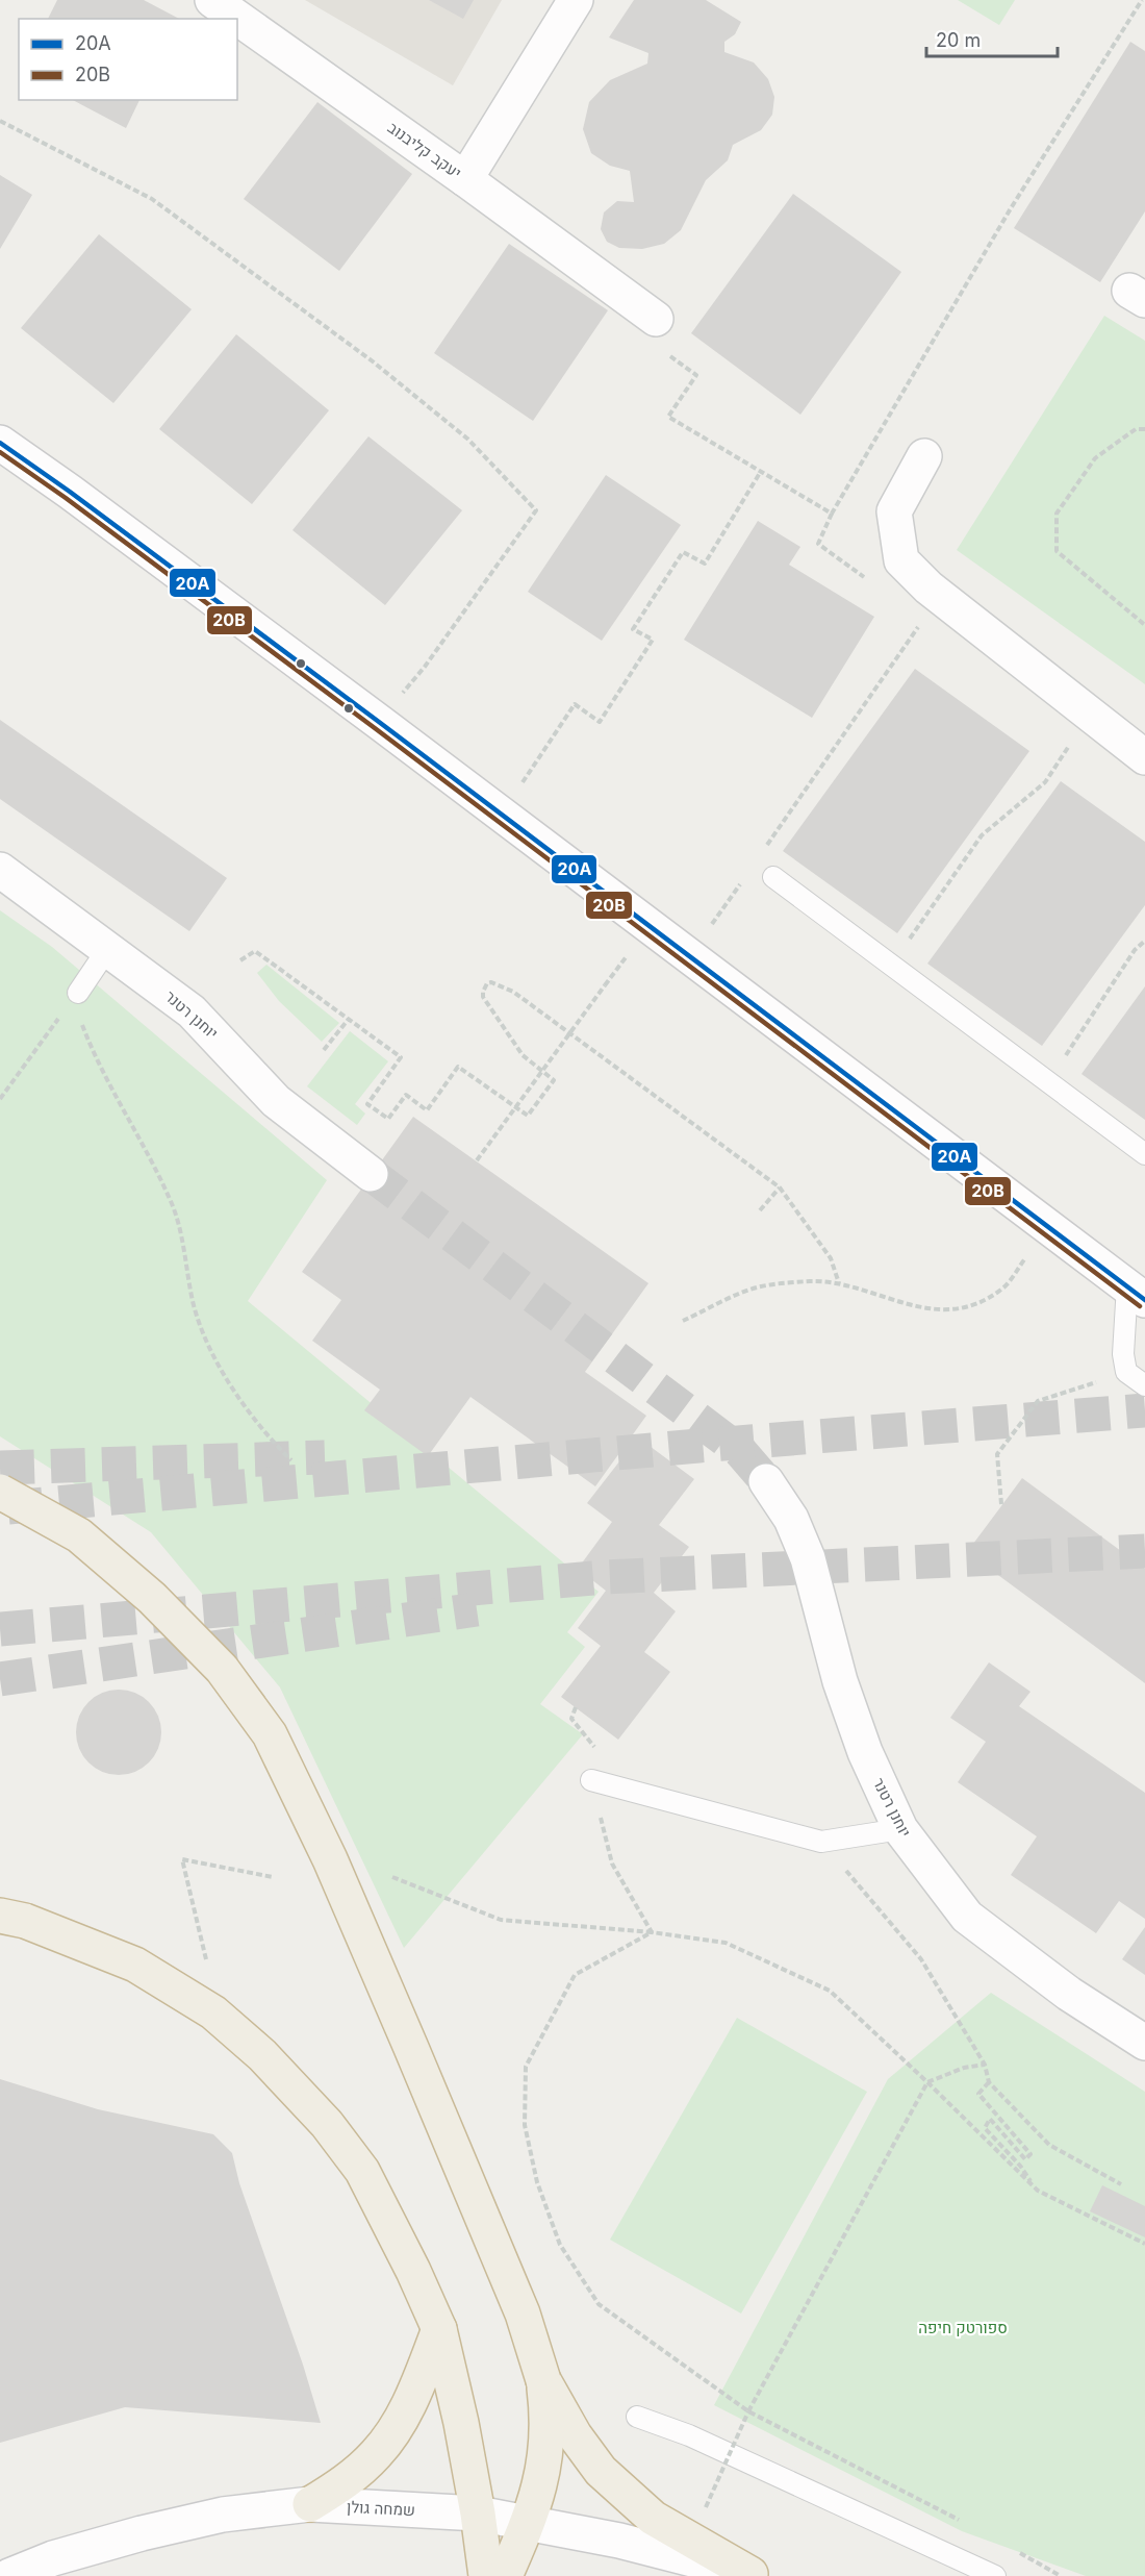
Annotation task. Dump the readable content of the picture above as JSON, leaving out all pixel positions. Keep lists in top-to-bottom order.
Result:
{
  "streets": {
    "street": ["יעקב קליבנוב", "יוחנן רטנר", "שמחה גולן"]
  },
  "parks": ["ספורטק חיפה"],
  "lines": ["transit line 20A", "transit line 20B"],
  "legend": ["20A", "20B"],
  "scale_bar": "20 m"
}
